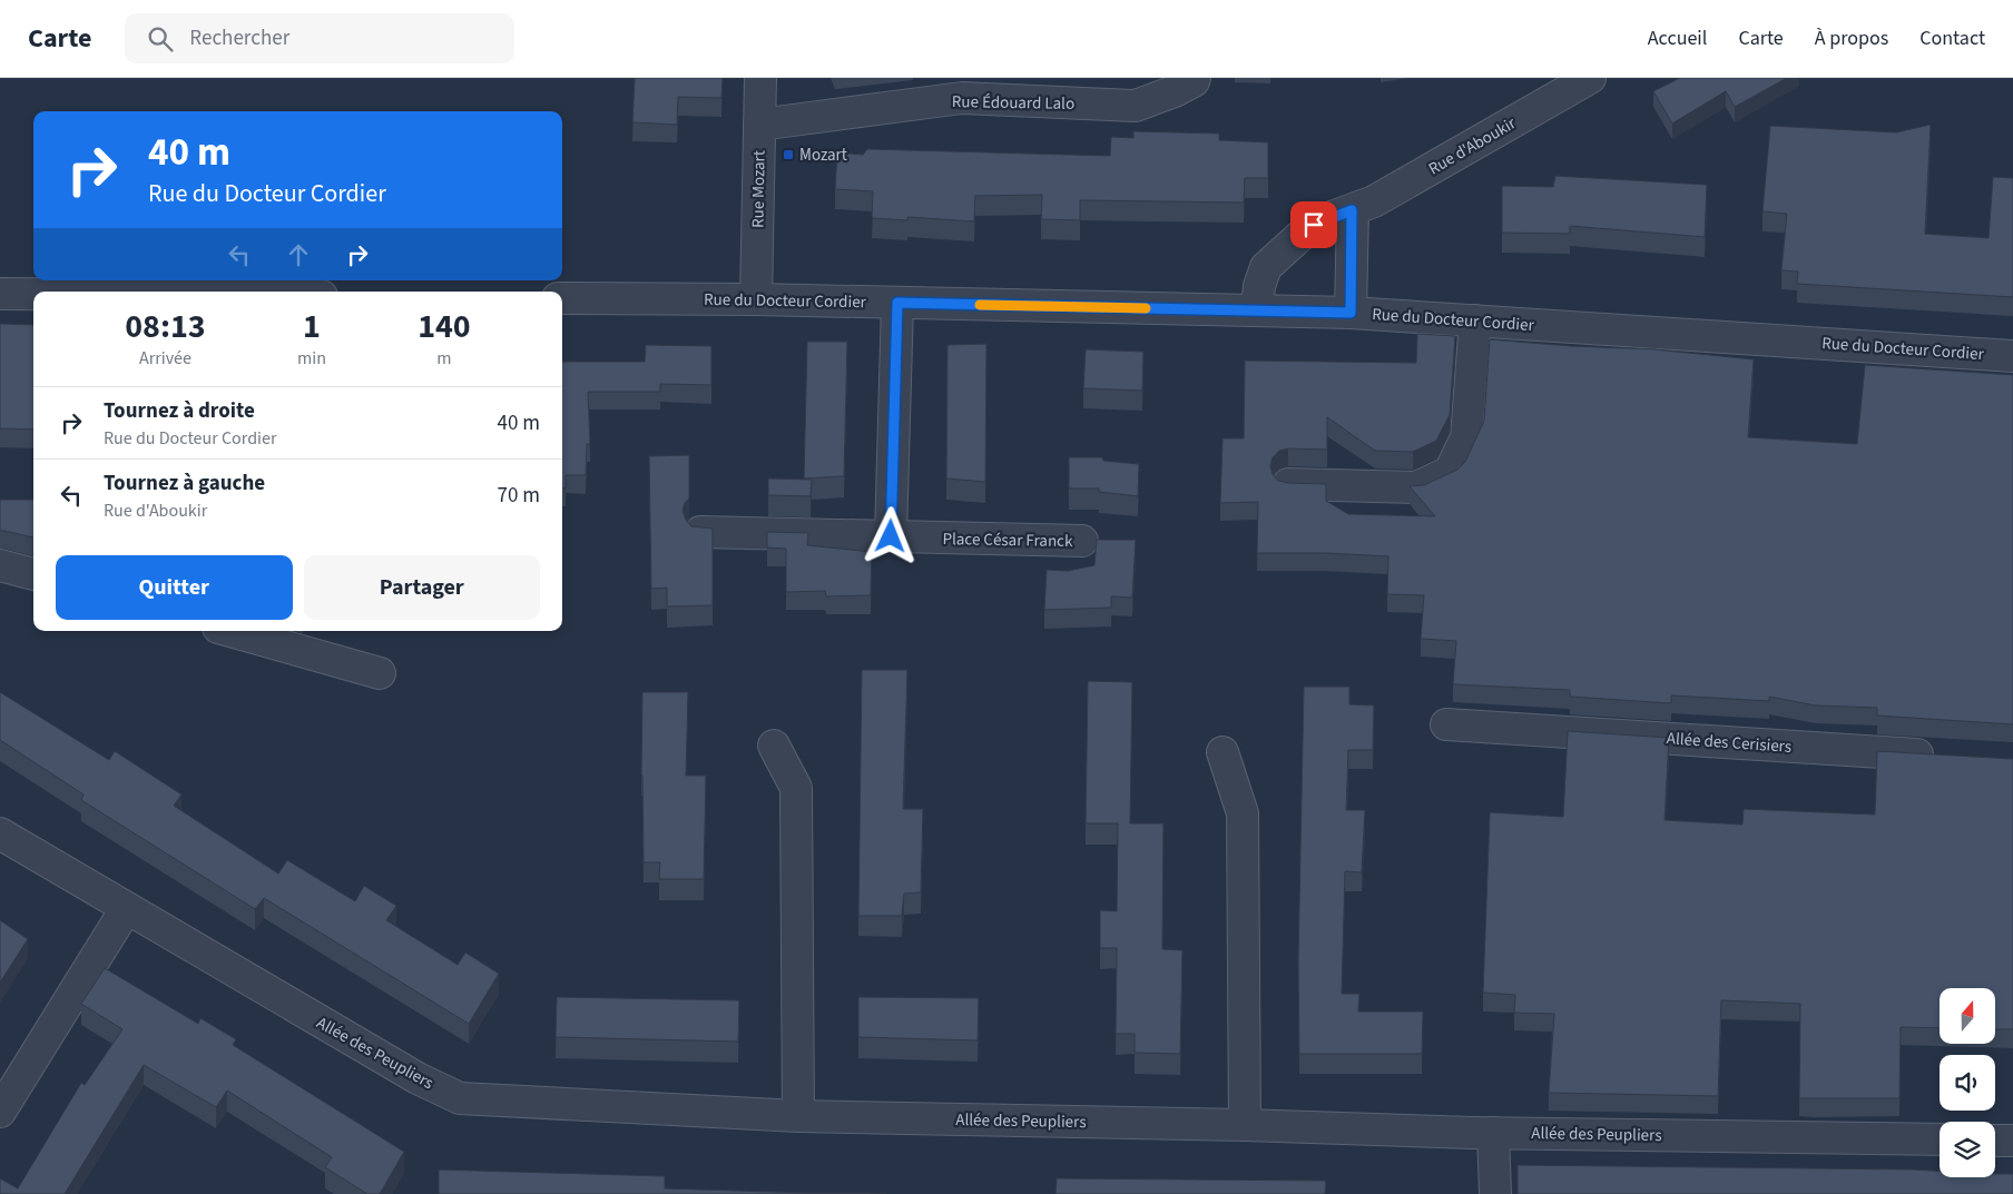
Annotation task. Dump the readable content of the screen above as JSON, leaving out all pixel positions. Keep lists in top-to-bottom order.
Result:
{
  "streets": {
    "street": [
      "Rue Édouard Lalo",
      "Rue d'Aboukir",
      "Rue Mozart",
      "Rue du Docteur Cordier",
      "Place César Franck",
      "Allée des Cerisiers",
      "Allée des Peupliers"
    ]
  },
  "crossings": [
    ["Rue Édouard Lalo", "Rue Mozart"],
    ["Rue d'Aboukir", "Rue du Docteur Cordier"],
    ["Rue Mozart", "Rue du Docteur Cordier"]
  ],
  "places": {
    "transit": ["Mozart"]
  },
  "north": "top",
  "page": {
    "header": "Carte",
    "search": "Rechercher",
    "nav": [
      "Accueil",
      "Carte",
      "À propos",
      "Contact"
    ],
    "turn": ["40 m", "Rue du Docteur Cordier"],
    "eta": [
      "08:13",
      "Arrivée",
      "1",
      "min",
      "140",
      "m"
    ],
    "list": [
      {
        "name": "Tournez à droite",
        "note": "Rue du Docteur Cordier",
        "value": "40 m"
      },
      {
        "name": "Tournez à gauche",
        "note": "Rue d'Aboukir",
        "value": "70 m"
      }
    ],
    "buttons": ["Quitter", "Partager"]
  }
}
